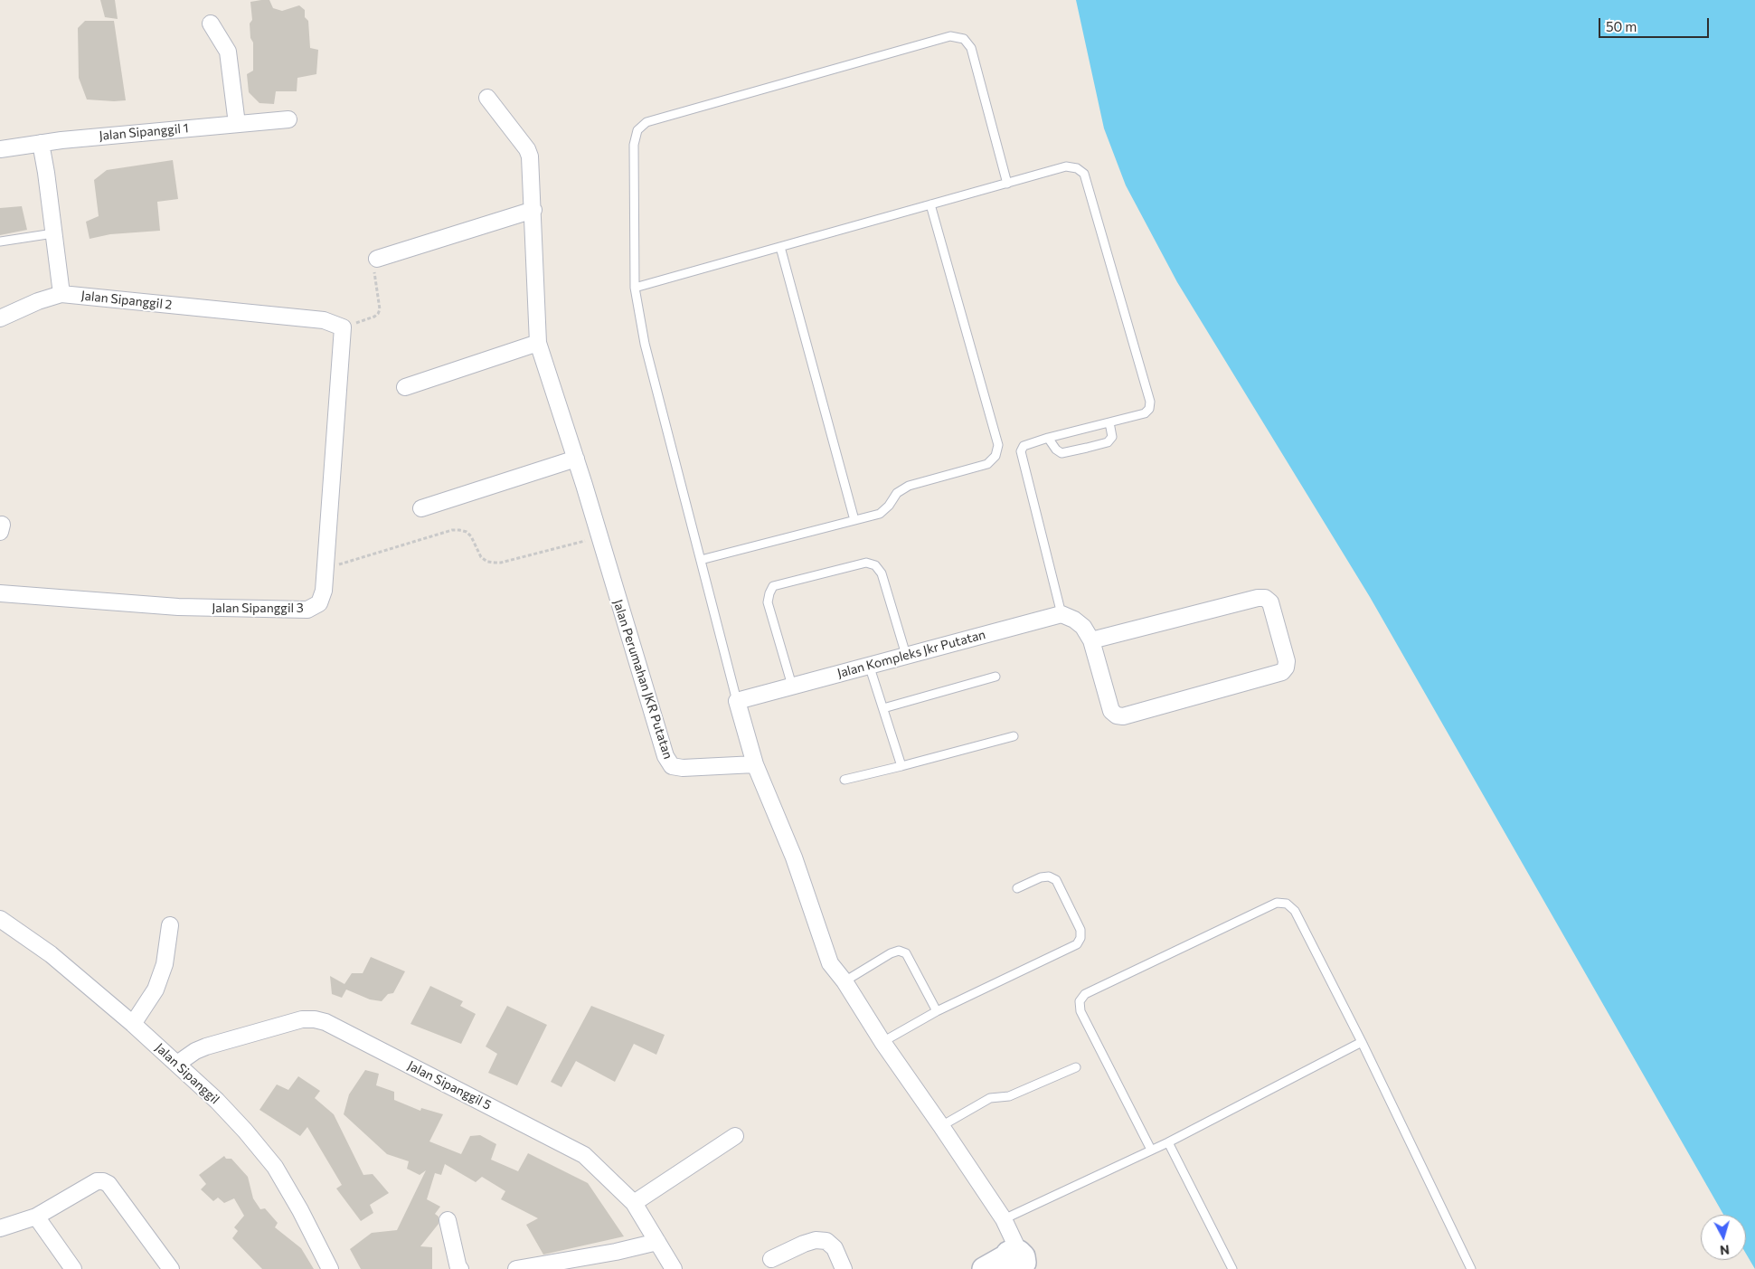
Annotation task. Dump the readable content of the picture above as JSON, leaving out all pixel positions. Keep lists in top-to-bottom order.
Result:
{
  "streets": {
    "street": [
      "Jalan Sipanggil 1",
      "Jalan Sipanggil 2",
      "Jalan Sipanggil 3",
      "Jalan Kompleks Jkr Putatan",
      "Jalan Perumahan JKR Putatan",
      "Jalan Sipanggil",
      "Jalan Sipanggil 5"
    ]
  },
  "crossings": [
    ["Jalan Sipanggil 2", "Jalan Sipanggil 3"],
    ["Jalan Sipanggil", "Jalan Sipanggil 5"]
  ],
  "scale_bar": "50 m",
  "north": "bottom"
}
